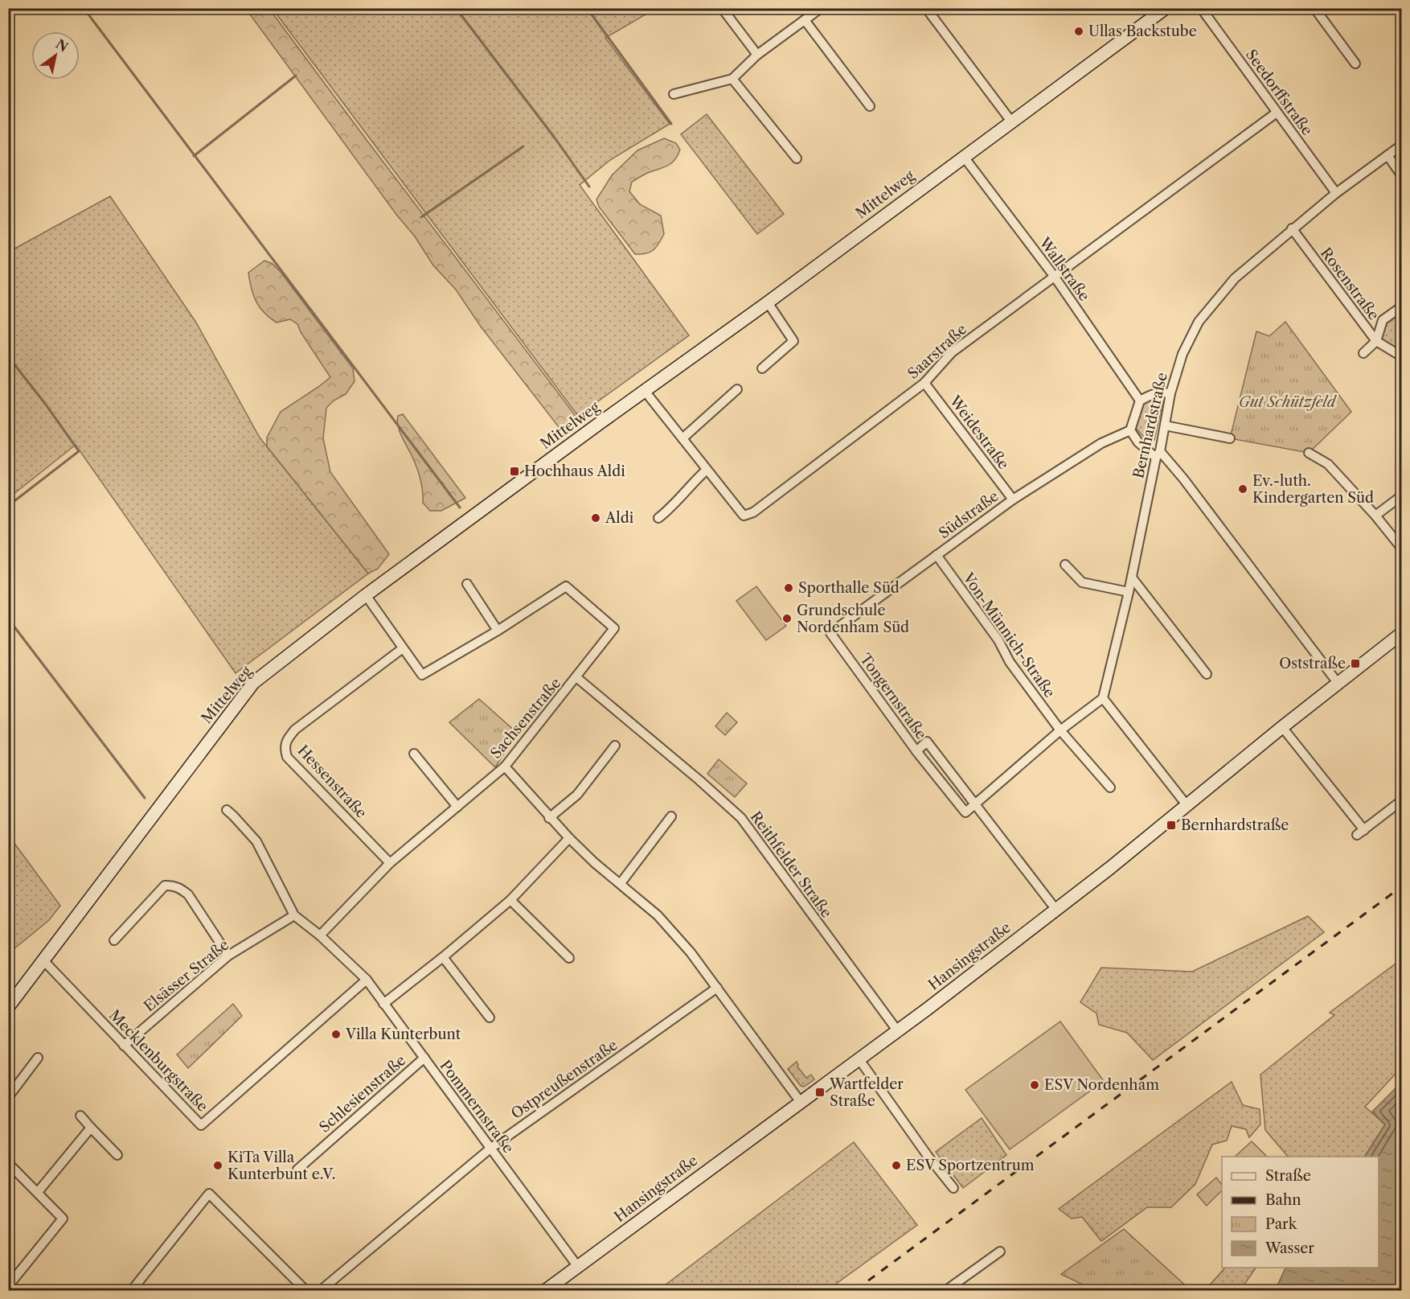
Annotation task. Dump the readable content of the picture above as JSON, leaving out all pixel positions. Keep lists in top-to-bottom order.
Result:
{
  "streets": {
    "street": [
      "Seedorffstraße",
      "Mittelweg",
      "Wallstraße",
      "Rosenstraße",
      "Saarstraße",
      "Bernhardstraße",
      "Weidestraße",
      "Südstraße",
      "Von-Münnich-Straße",
      "Tongernstraße",
      "Sachsenstraße",
      "Hessenstraße",
      "Reithfelder Straße",
      "Hansingstraße",
      "Elsässer Straße",
      "Mecklenburgstraße",
      "Ostpreußenstraße",
      "Schlesienstraße",
      "Pommernstraße"
    ]
  },
  "crossings": [
    ["Seedorffstraße", "Saarstraße"],
    ["Seedorffstraße", "Bernhardstraße"],
    ["Mittelweg", "Wallstraße"],
    ["Mittelweg", "Saarstraße"],
    ["Mittelweg", "Sachsenstraße"],
    ["Mittelweg", "Mecklenburgstraße"],
    ["Wallstraße", "Saarstraße"],
    ["Rosenstraße", "Bernhardstraße"],
    ["Saarstraße", "Weidestraße"],
    ["Weidestraße", "Südstraße"],
    ["Südstraße", "Von-Münnich-Straße"],
    ["Südstraße", "Tongernstraße"],
    ["Tongernstraße", "Hansingstraße"],
    ["Sachsenstraße", "Hessenstraße"],
    ["Sachsenstraße", "Reithfelder Straße"],
    ["Sachsenstraße", "Pommernstraße"],
    ["Reithfelder Straße", "Hansingstraße"],
    ["Hansingstraße", "Pommernstraße"],
    ["Elsässer Straße", "Mecklenburgstraße"],
    ["Elsässer Straße", "Pommernstraße"],
    ["Mecklenburgstraße", "Pommernstraße"],
    ["Ostpreußenstraße", "Pommernstraße"],
    ["Schlesienstraße", "Pommernstraße"]
  ],
  "parks": ["Gut Schützfeld"],
  "places": {
    "other": [
      "Ullas Backstube",
      "Ev.-luth. Kindergarten Süd",
      "Aldi",
      "Sporthalle Süd",
      "Grundschule Nordenham Süd",
      "Villa Kunterbunt",
      "ESV Nordenham",
      "KiTa Villa Kunterbunt e.V.",
      "ESV Sportzentrum"
    ],
    "transit": [
      "Hochhaus Aldi",
      "Oststraße",
      "Bernhardstraße",
      "Wartfelder Straße"
    ]
  },
  "legend": [
    "Straße",
    "Bahn",
    "Park",
    "Wasser"
  ],
  "north": "top right"
}
